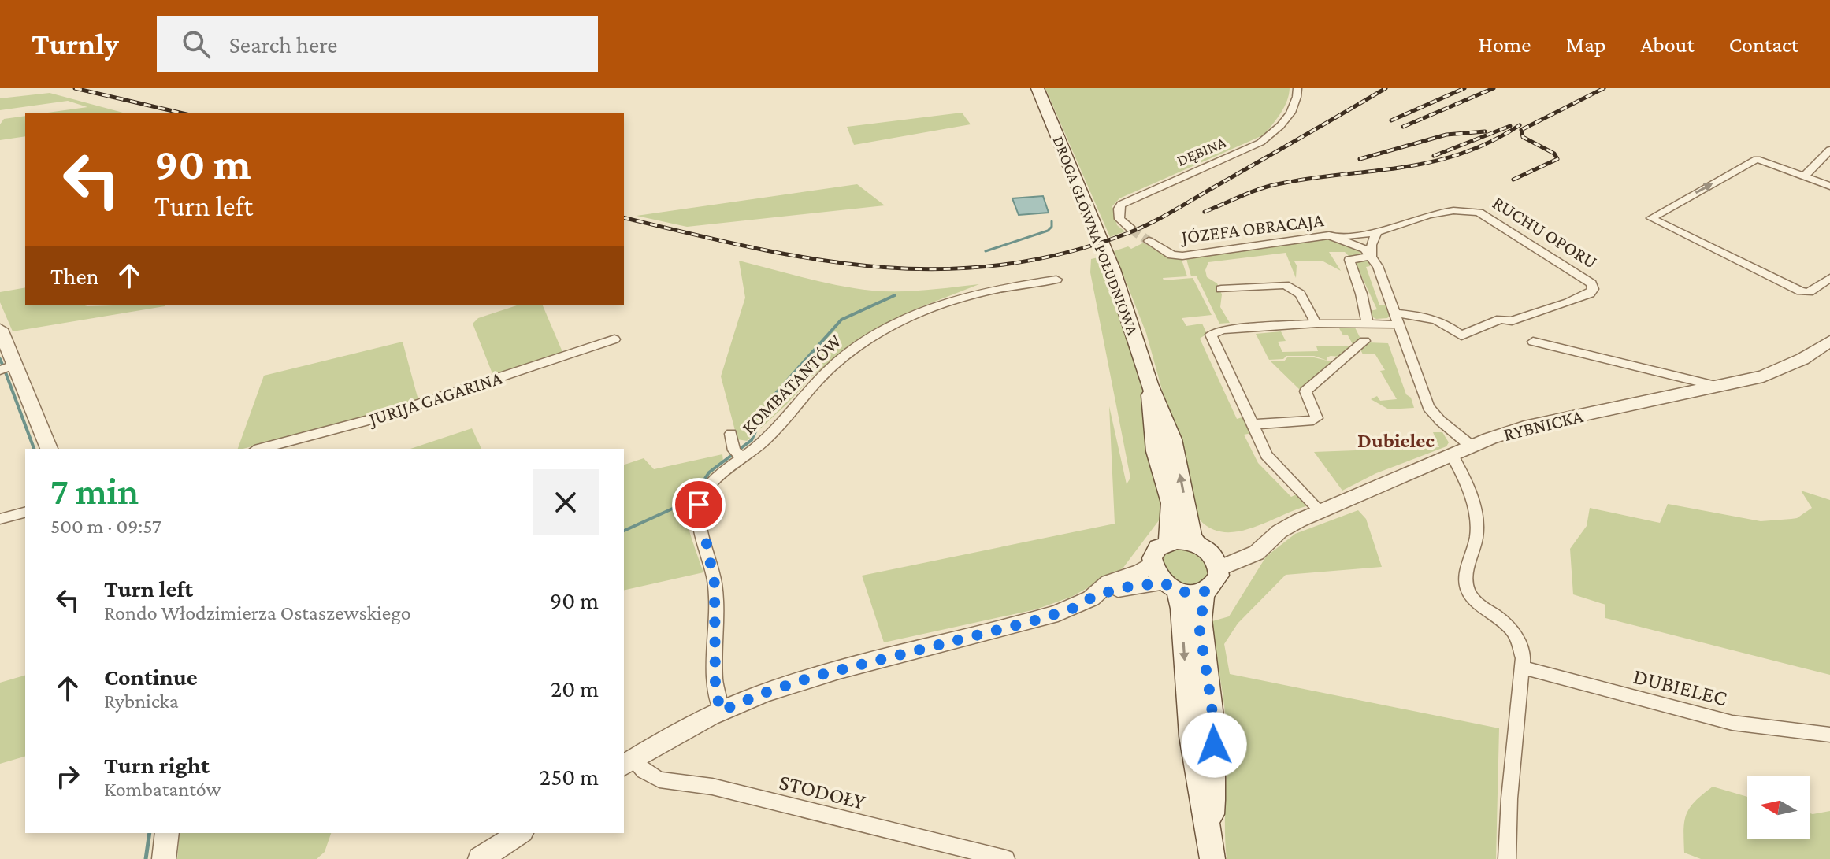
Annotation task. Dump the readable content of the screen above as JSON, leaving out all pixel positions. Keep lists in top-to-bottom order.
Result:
{
  "streets": {
    "main road": ["DROGA GŁÓWNA POŁUDNIOWA"],
    "street": [
      "DĘBINA",
      "JÓZEFA OBRACAJA",
      "RUCHU OPORU",
      "KOMBATANTÓW",
      "JURIJA GAGARINA",
      "RYBNICKA",
      "DUBIELEC",
      "STODOŁY"
    ]
  },
  "crossings": [
    ["JÓZEFA OBRACAJA", "RUCHU OPORU"],
    ["RUCHU OPORU", "RYBNICKA"],
    ["DROGA GŁÓWNA POŁUDNIOWA", "RYBNICKA"]
  ],
  "districts": ["Dubielec"],
  "north": "left",
  "page": {
    "header": "Turnly",
    "search": "Search here",
    "nav": [
      "Home",
      "Map",
      "About",
      "Contact"
    ],
    "turn": ["90 m", "Turn left"],
    "then": "Then",
    "heading": ["7 min", "500 m · 09:57"],
    "list": [
      {
        "name": "Turn left",
        "note": "Rondo Włodzimierza Ostaszewskiego",
        "value": "90 m"
      },
      {
        "name": "Continue",
        "note": "Rybnicka",
        "value": "20 m"
      },
      {
        "name": "Turn right",
        "note": "Kombatantów",
        "value": "250 m"
      }
    ]
  }
}
